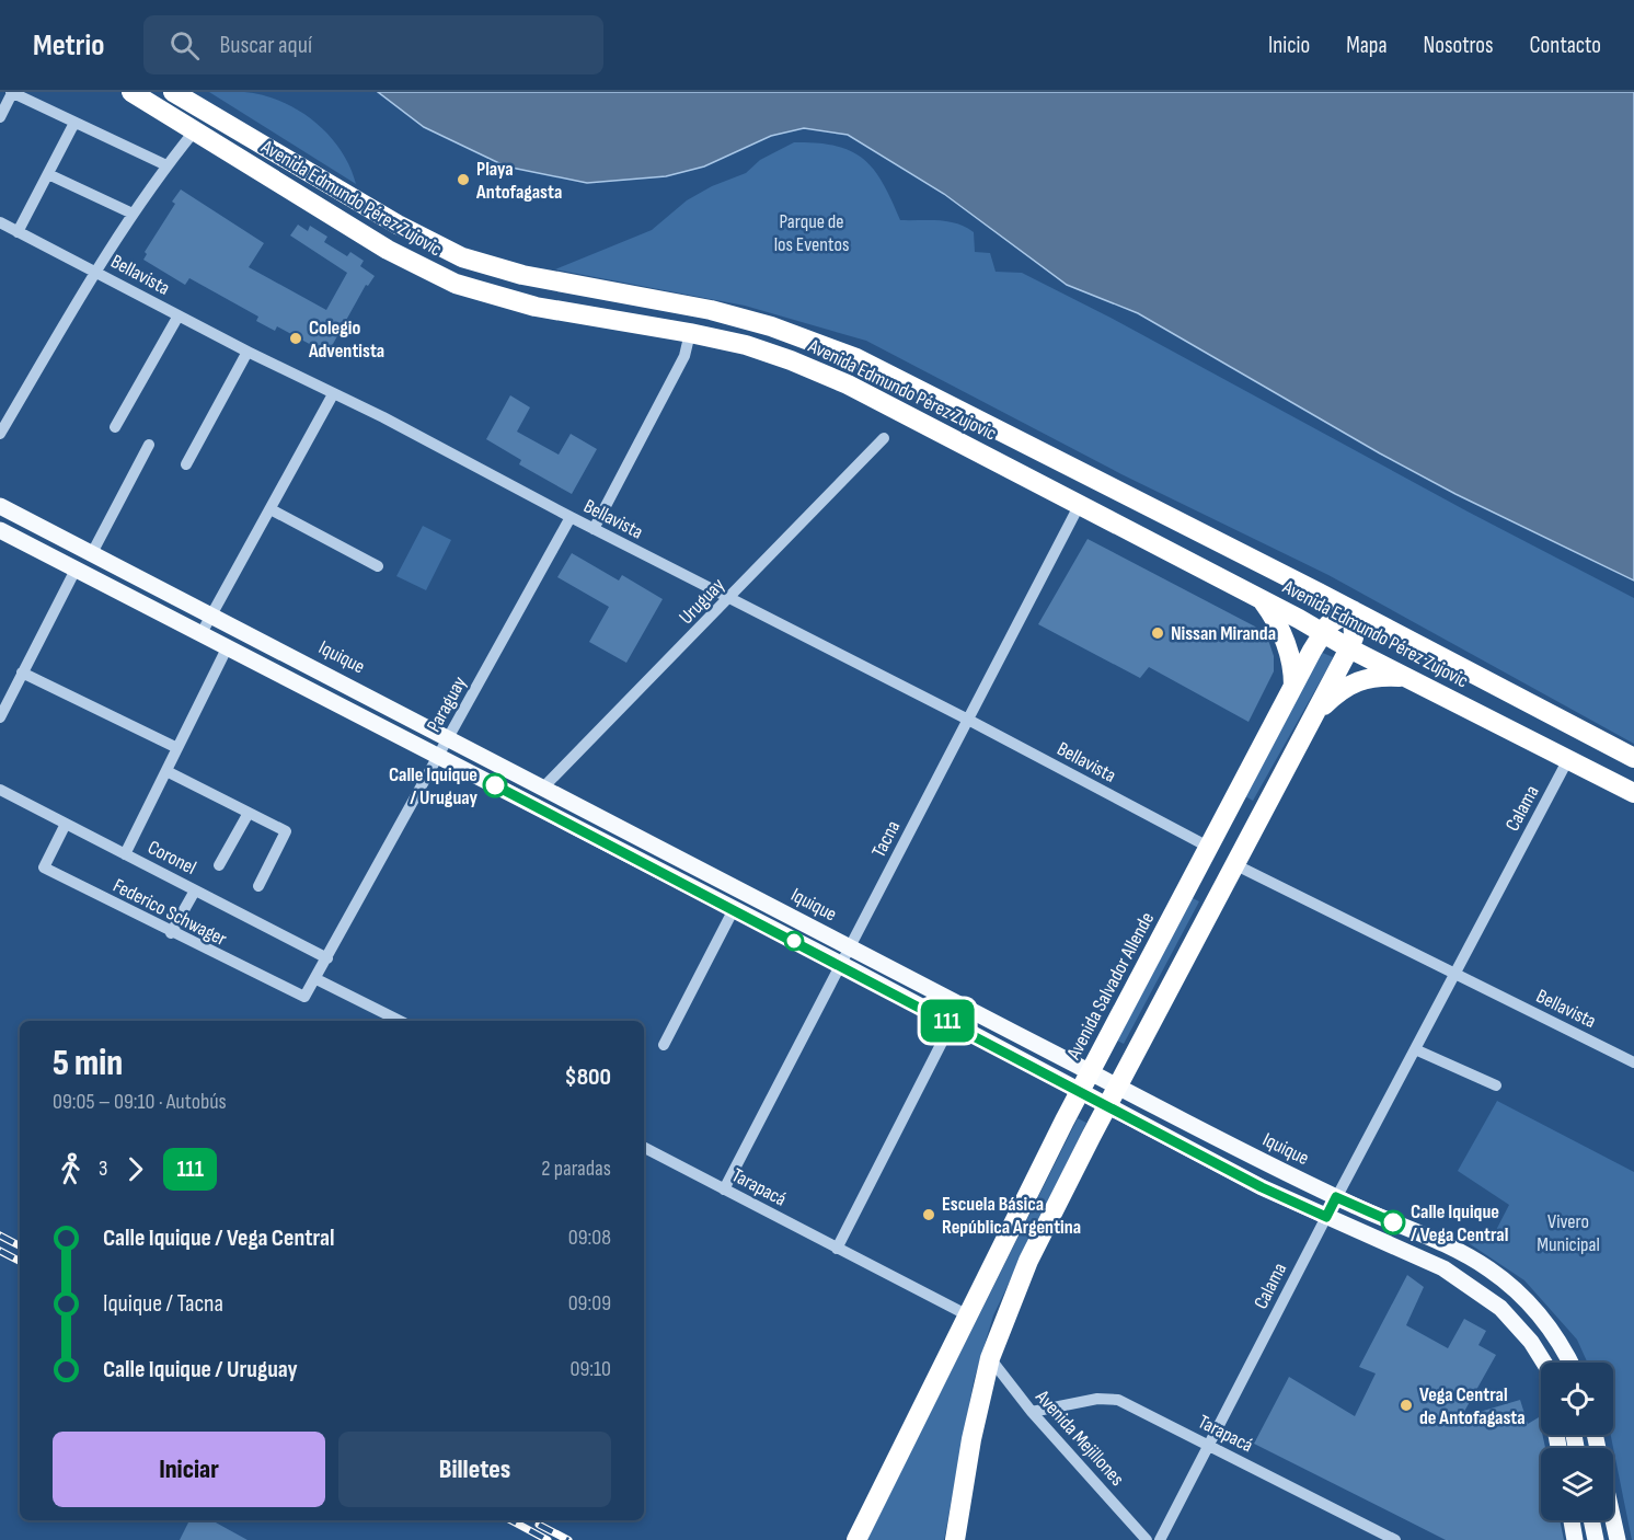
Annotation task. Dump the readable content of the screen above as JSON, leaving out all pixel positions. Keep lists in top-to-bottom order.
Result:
{
  "streets": {
    "highway": ["Avenida Edmundo Pérez Zujovic", "Avenida Salvador Allende"],
    "main road": ["Iquique"],
    "street": [
      "Bellavista",
      "Uruguay",
      "Paraguay",
      "Calama",
      "Tacna",
      "Coronel",
      "Federico Schwager",
      "Tarapacá",
      "Avenida Mejillones"
    ]
  },
  "crossings": [
    ["Avenida Edmundo Pérez Zujovic", "Calama"],
    ["Avenida Edmundo Pérez Zujovic", "Tacna"],
    ["Avenida Edmundo Pérez Zujovic", "Avenida Salvador Allende"],
    ["Bellavista", "Uruguay"],
    ["Bellavista", "Paraguay"],
    ["Bellavista", "Calama"],
    ["Bellavista", "Tacna"],
    ["Bellavista", "Avenida Salvador Allende"],
    ["Uruguay", "Iquique"],
    ["Iquique", "Paraguay"],
    ["Iquique", "Calama"],
    ["Iquique", "Tacna"],
    ["Iquique", "Avenida Salvador Allende"],
    ["Paraguay", "Coronel"],
    ["Paraguay", "Federico Schwager"],
    ["Calama", "Tarapacá"],
    ["Tacna", "Tarapacá"],
    ["Coronel", "Federico Schwager"],
    ["Avenida Salvador Allende", "Tarapacá"],
    ["Tarapacá", "Avenida Mejillones"]
  ],
  "parks": ["Parque de los Eventos", "Vivero Municipal"],
  "places": [
    "Playa Antofagasta",
    "Colegio Adventista",
    "Nissan Miranda",
    "Calle Iquique / Uruguay",
    "Escuela Básica República Argentina",
    "Calle Iquique / Vega Central",
    "Vega Central de Antofagasta"
  ],
  "lines": ["bus line 111"],
  "page": {
    "header": "Metrio",
    "search": "Buscar aquí",
    "nav": [
      "Inicio",
      "Mapa",
      "Nosotros",
      "Contacto"
    ],
    "on_map": "111",
    "heading": ["5 min", "09:05 – 09:10 · Autobús", "$800"],
    "legs": ["3", "111", "2 paradas"],
    "list": [
      {
        "name": "Calle Iquique / Vega Central",
        "value": "09:08"
      },
      {
        "name": "Iquique / Tacna",
        "value": "09:09"
      },
      {
        "name": "Calle Iquique / Uruguay",
        "value": "09:10"
      }
    ],
    "buttons": ["Iniciar", "Billetes"]
  }
}
